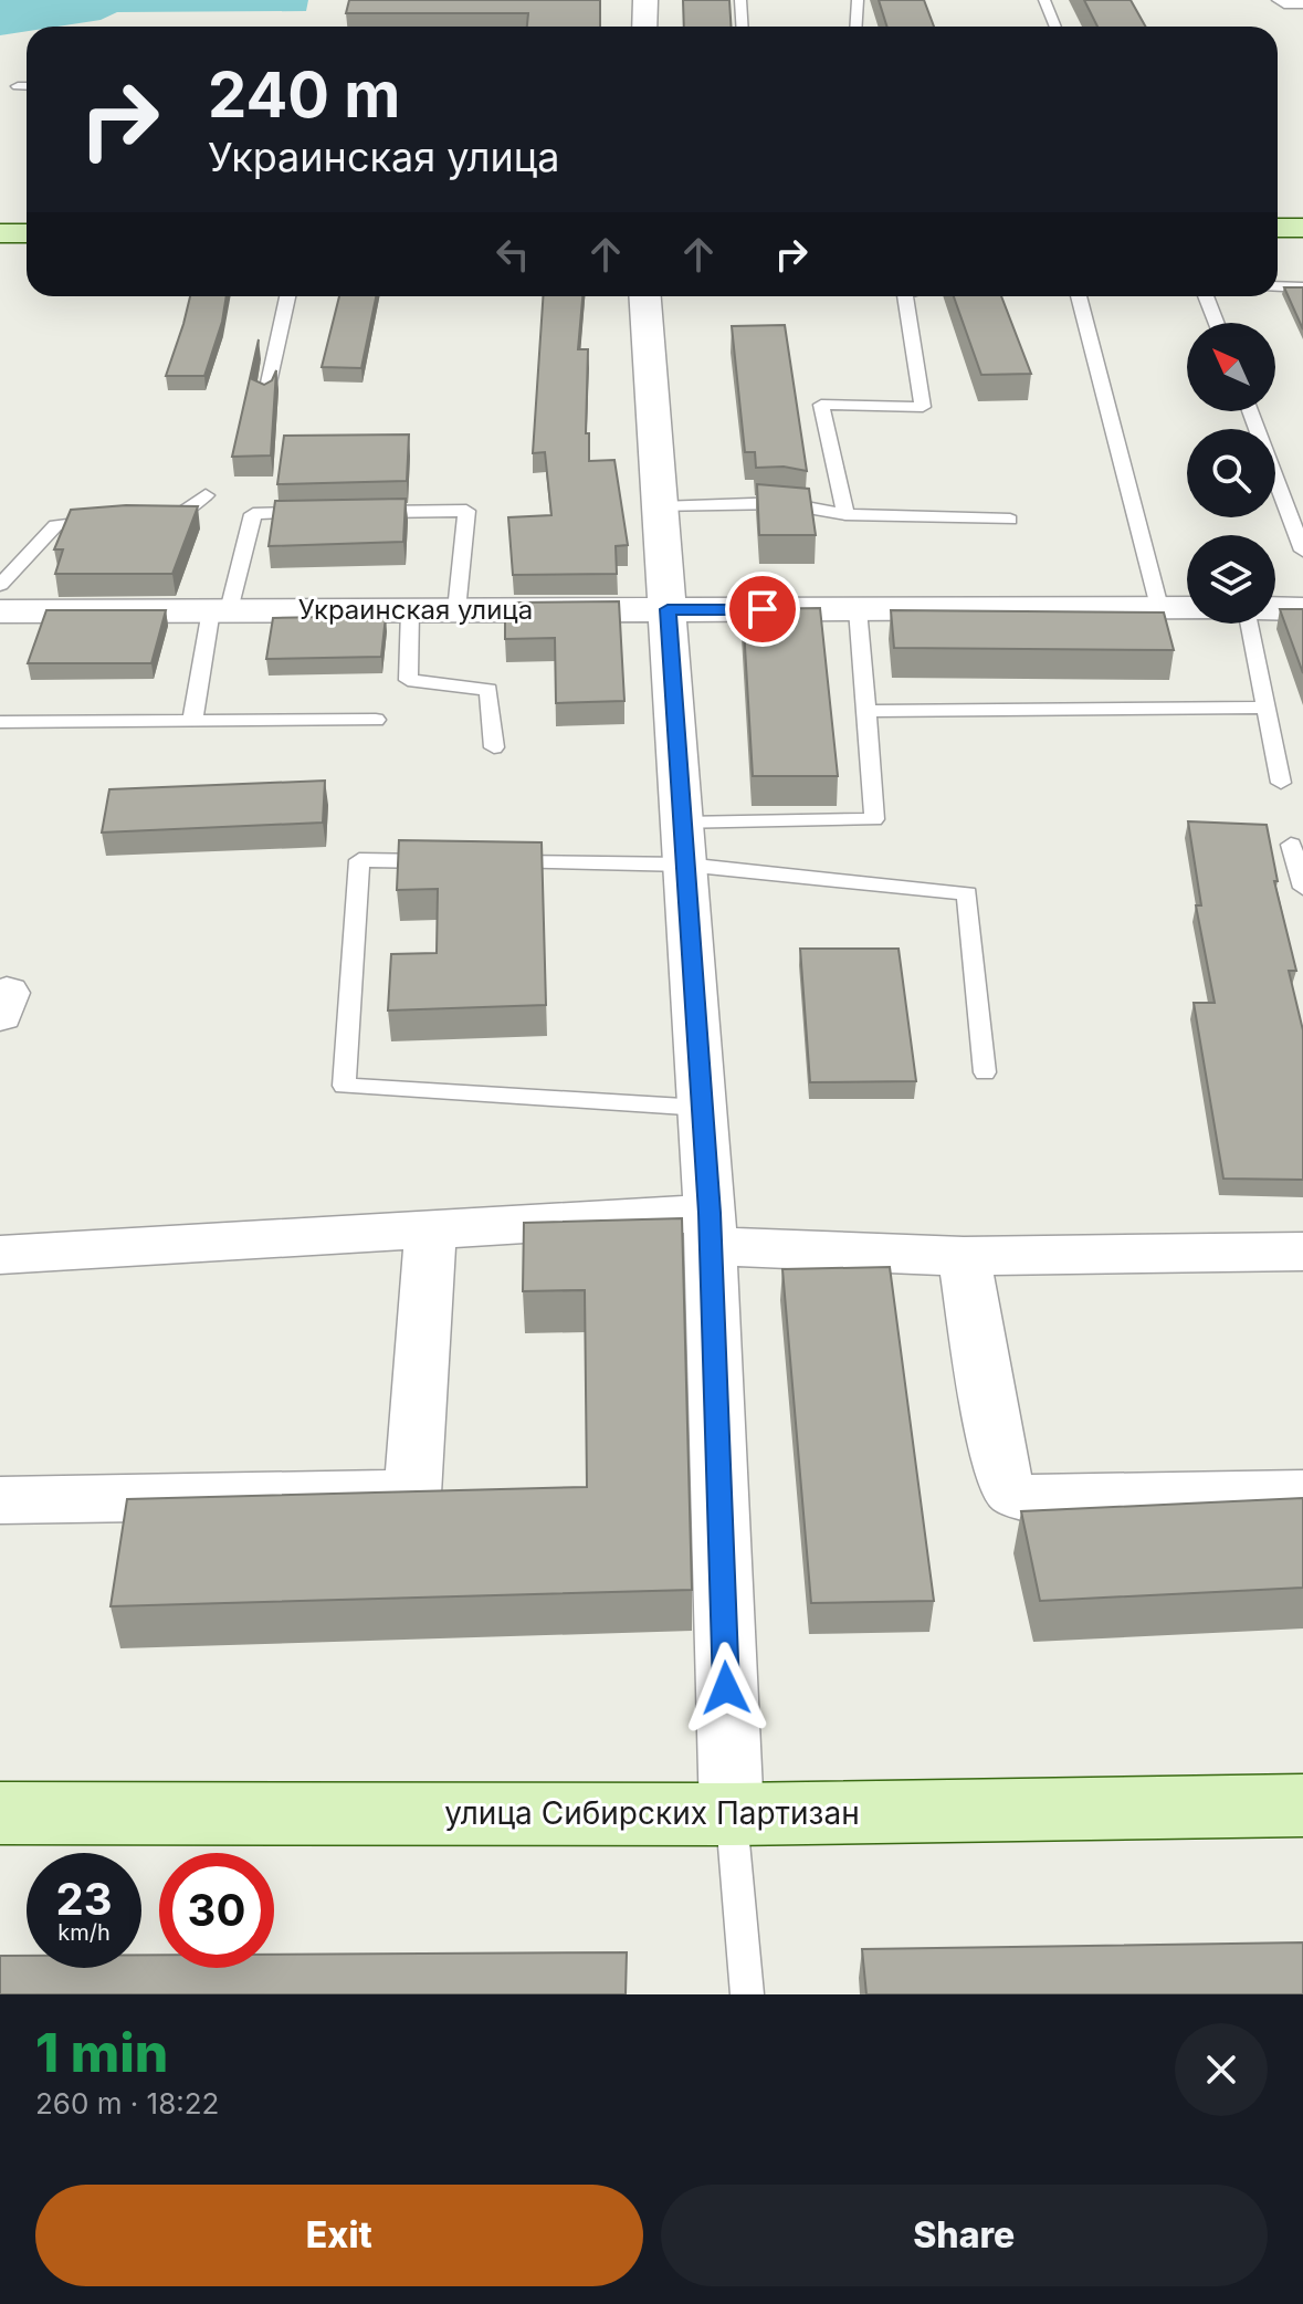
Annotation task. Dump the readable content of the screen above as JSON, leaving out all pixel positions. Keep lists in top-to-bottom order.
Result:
{
  "streets": {
    "street": ["Украинская улица", "улица Сибирских Партизан"]
  },
  "north": "top left",
  "page": {
    "turn": ["240 m", "Украинская улица"],
    "speed": "23 km/h",
    "limit": "30",
    "heading": ["1 min", "260 m · 18:22"],
    "buttons": ["Exit", "Share"]
  }
}
